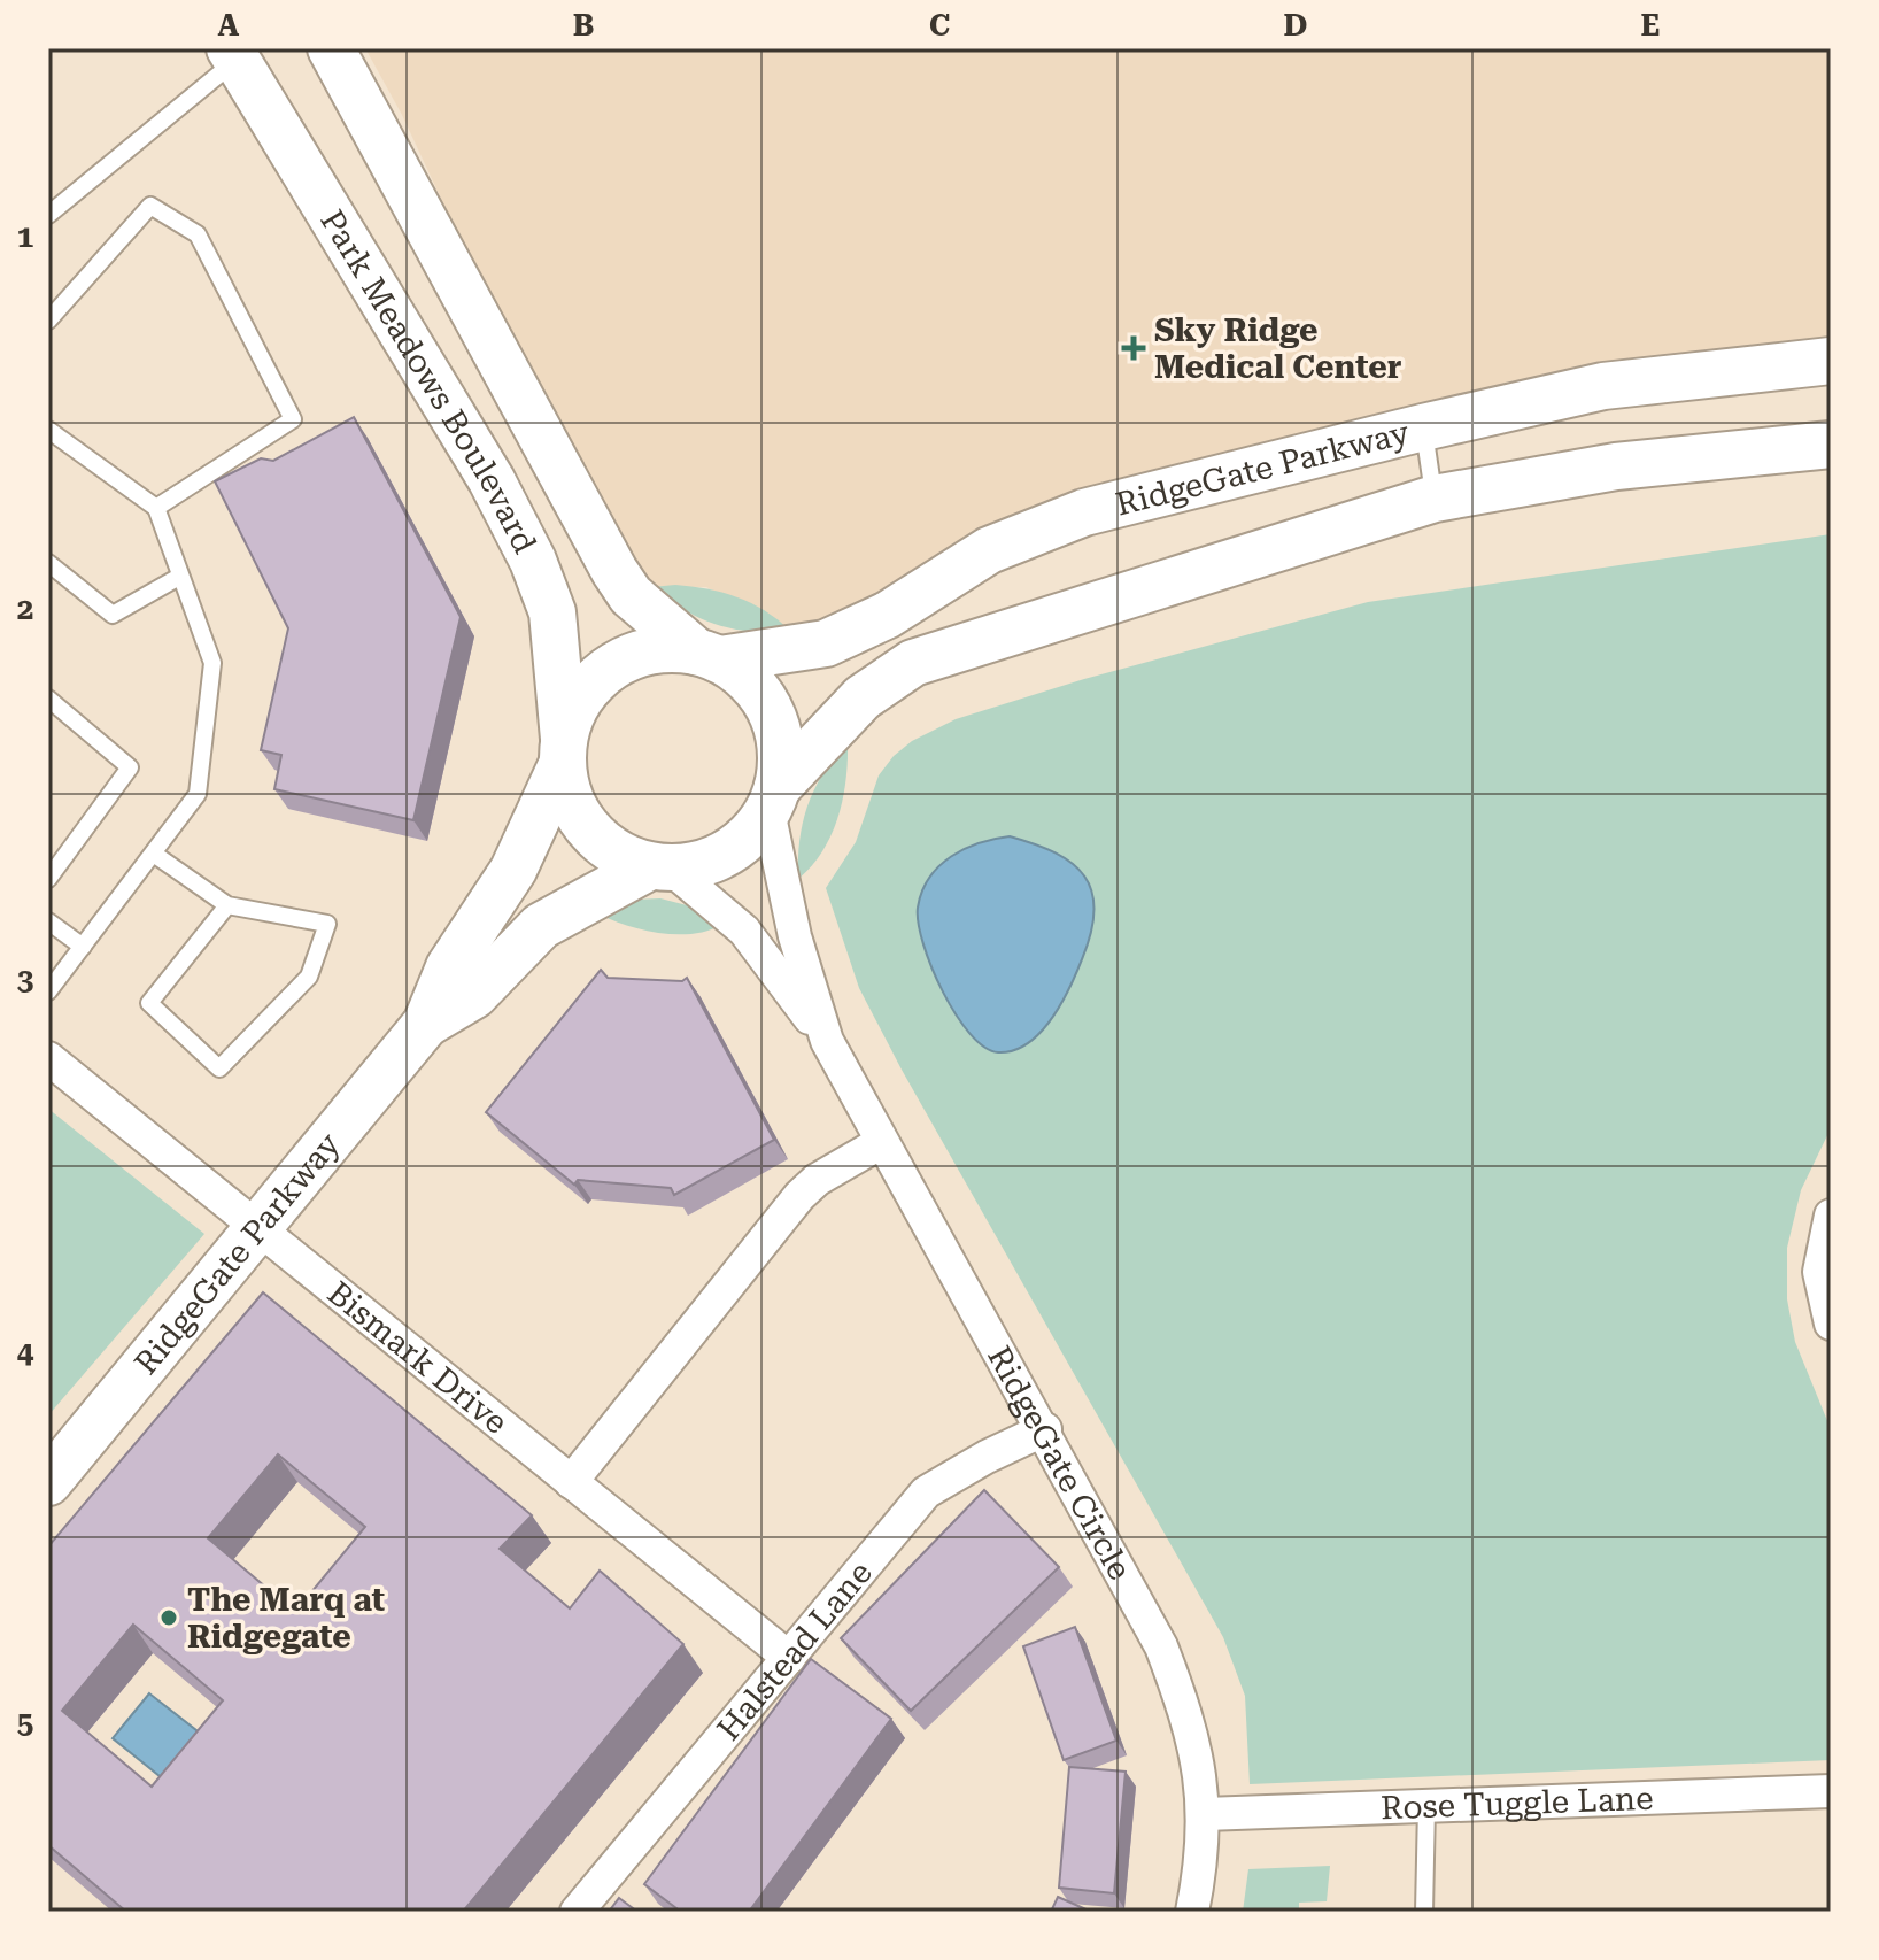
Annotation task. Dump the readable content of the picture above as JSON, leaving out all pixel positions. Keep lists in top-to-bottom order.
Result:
{
  "streets": {
    "main road": ["Park Meadows Boulevard", "RidgeGate Parkway"],
    "street": [
      "Bismark Drive",
      "RidgeGate Circle",
      "Halstead Lane",
      "Rose Tuggle Lane"
    ]
  },
  "crossings": [
    ["Park Meadows Boulevard", "RidgeGate Parkway"],
    ["Park Meadows Boulevard", "RidgeGate Circle"],
    ["RidgeGate Parkway", "Bismark Drive"],
    ["RidgeGate Parkway", "RidgeGate Circle"],
    ["Bismark Drive", "Halstead Lane"],
    ["RidgeGate Circle", "Halstead Lane"],
    ["RidgeGate Circle", "Rose Tuggle Lane"]
  ],
  "places": {
    "health": ["Sky Ridge Medical Center"],
    "other": ["The Marq at Ridgegate"]
  },
  "grid": {
    "columns": [
      "A",
      "B",
      "C",
      "D",
      "E"
    ],
    "rows": [
      "1",
      "2",
      "3",
      "4",
      "5"
    ]
  }
}
